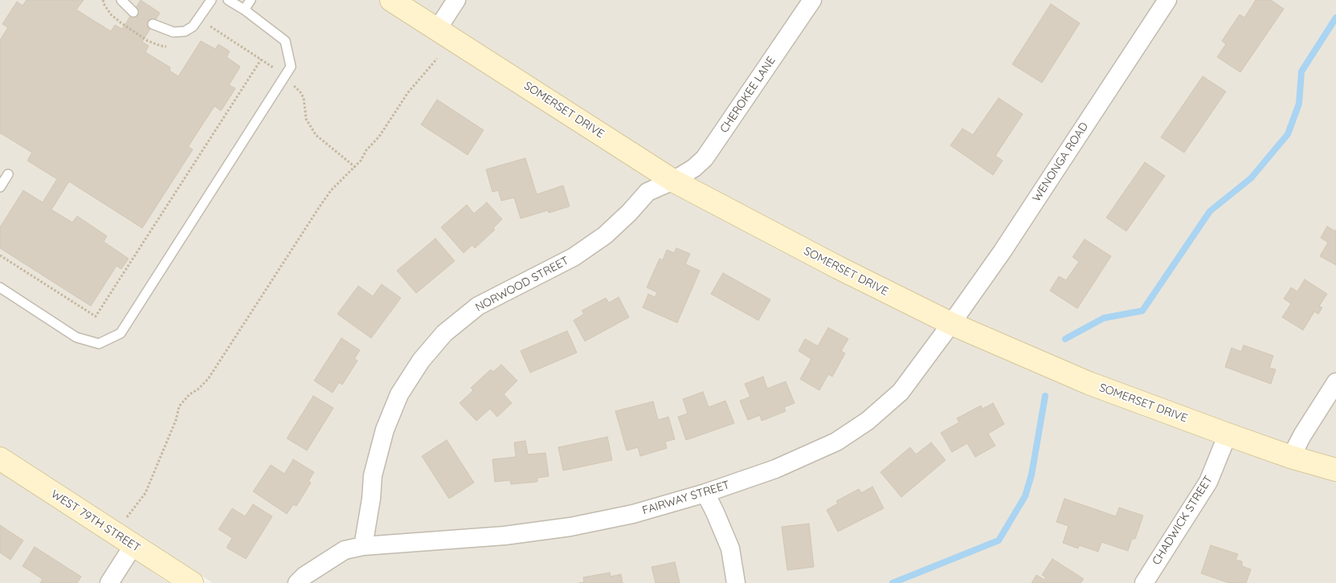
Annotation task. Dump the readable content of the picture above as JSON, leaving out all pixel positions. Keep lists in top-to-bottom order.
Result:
{
  "streets": {
    "street": [
      "CHEROKEE LANE",
      "SOMERSET DRIVE",
      "WENONGA ROAD",
      "NORWOOD STREET",
      "FAIRWAY STREET",
      "CHADWICK STREET",
      "WEST 79TH STREET"
    ]
  },
  "crossings": [
    ["CHEROKEE LANE", "SOMERSET DRIVE"],
    ["CHEROKEE LANE", "NORWOOD STREET"],
    ["SOMERSET DRIVE", "WENONGA ROAD"],
    ["SOMERSET DRIVE", "NORWOOD STREET"],
    ["SOMERSET DRIVE", "FAIRWAY STREET"],
    ["SOMERSET DRIVE", "CHADWICK STREET"],
    ["WENONGA ROAD", "FAIRWAY STREET"],
    ["NORWOOD STREET", "FAIRWAY STREET"]
  ]
}
